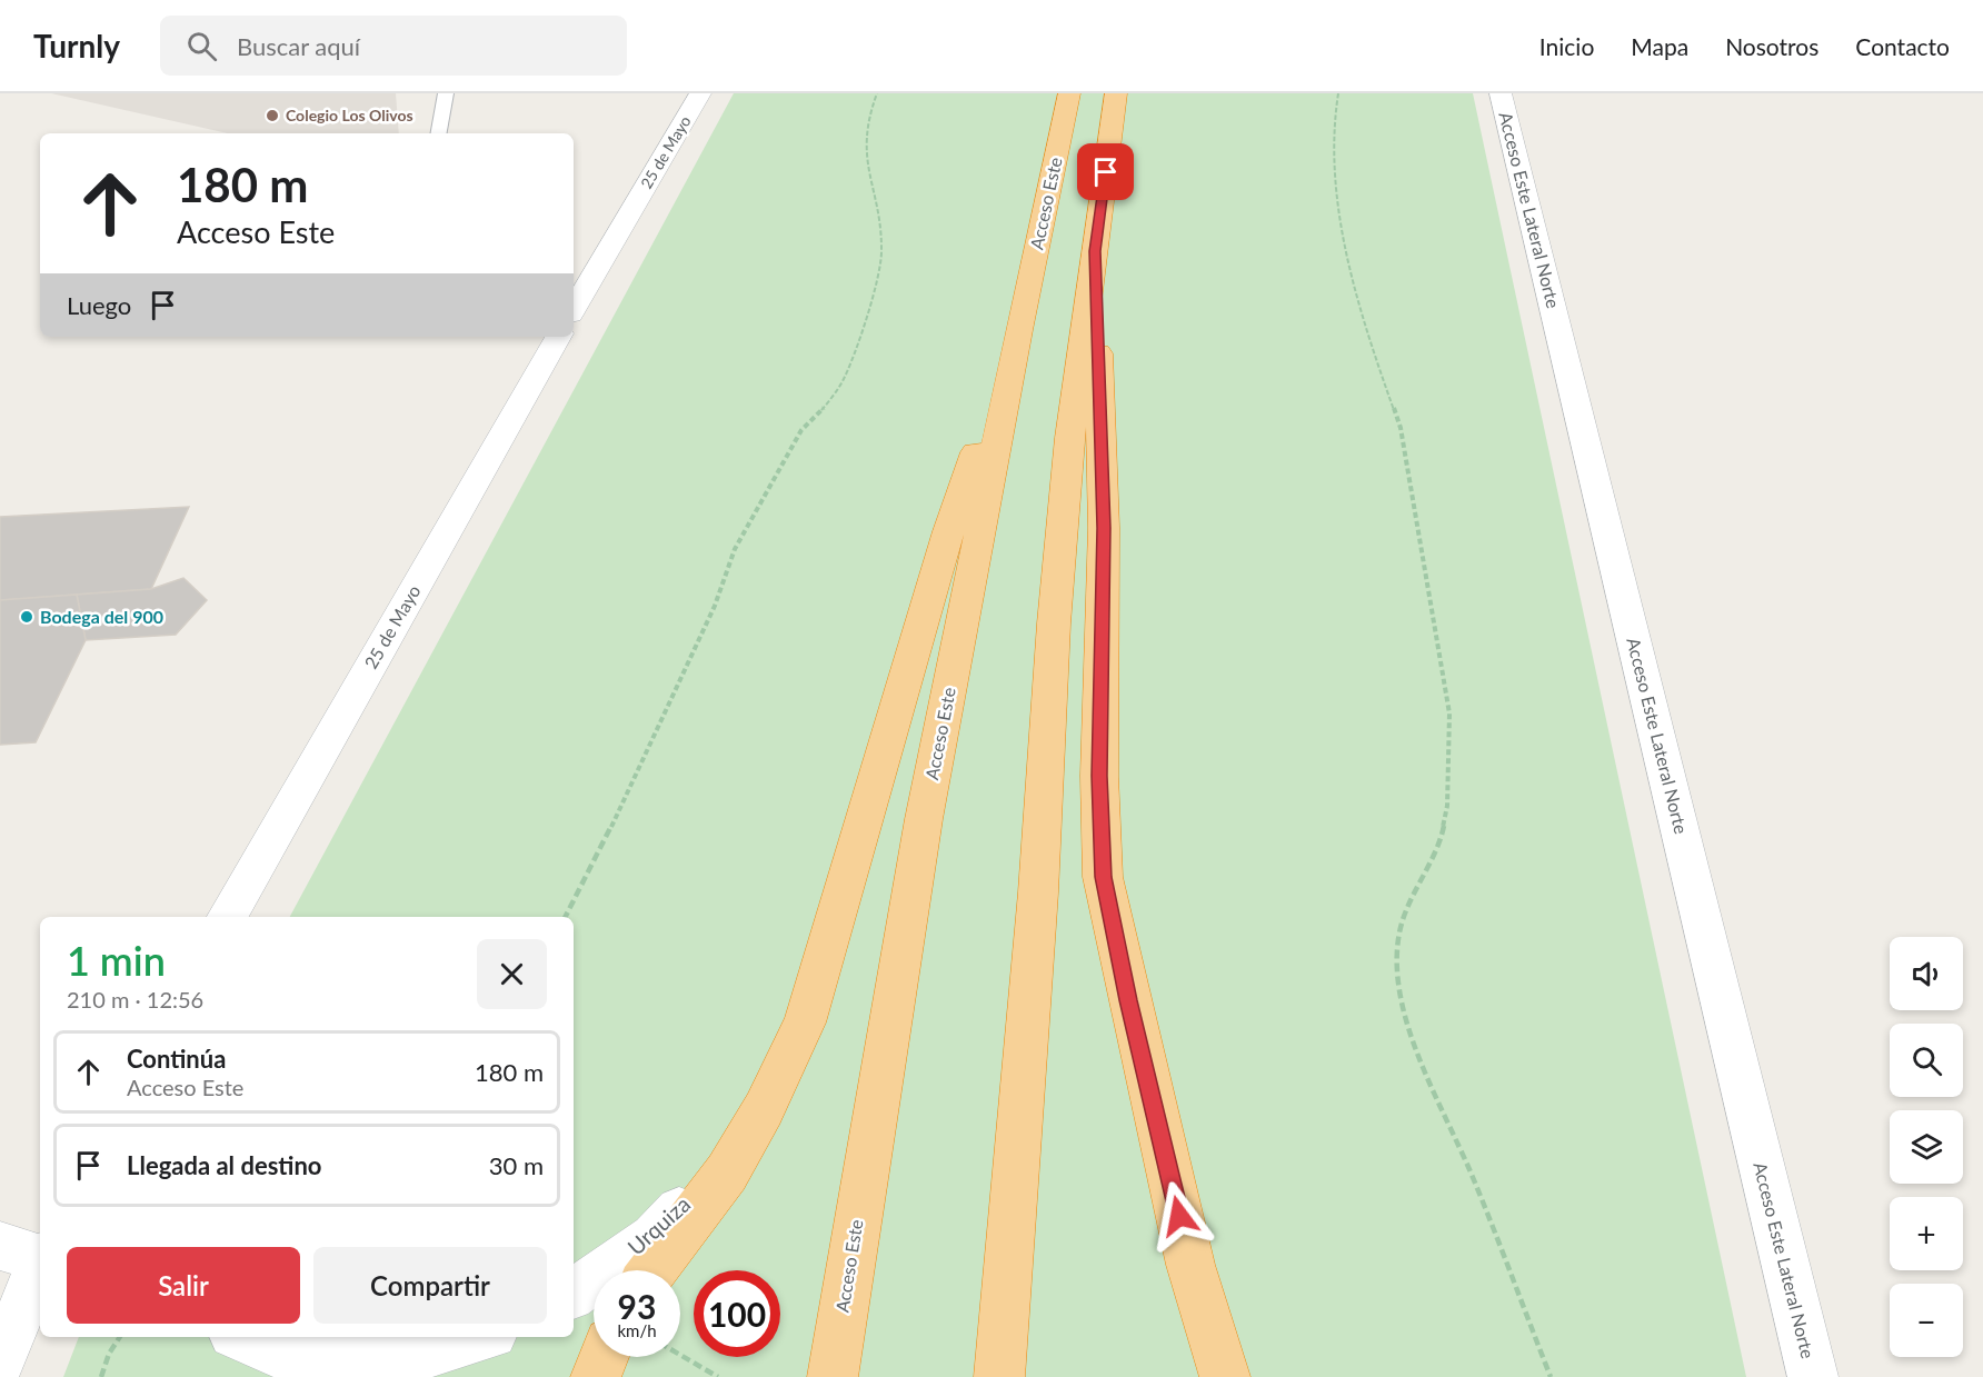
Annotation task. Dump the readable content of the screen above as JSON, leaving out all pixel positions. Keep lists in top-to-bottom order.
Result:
{
  "streets": {
    "highway": ["Acceso Este"],
    "street": ["25 de Mayo", "Acceso Este Lateral Norte", "Urquiza"]
  },
  "places": ["Colegio Los Olivos", "Bodega del 900"],
  "page": {
    "header": "Turnly",
    "search": "Buscar aquí",
    "nav": [
      "Inicio",
      "Mapa",
      "Nosotros",
      "Contacto"
    ],
    "turn": ["180 m", "Acceso Este"],
    "then": "Luego",
    "heading": ["1 min", "210 m · 12:56"],
    "map_buttons": ["+", "−"],
    "list": [
      {
        "name": "Continúa",
        "note": "Acceso Este",
        "value": "180 m"
      },
      {
        "name": "Llegada al destino",
        "value": "30 m"
      }
    ],
    "buttons": ["Salir", "Compartir"],
    "speed": "93 km/h",
    "limit": "100"
  }
}
